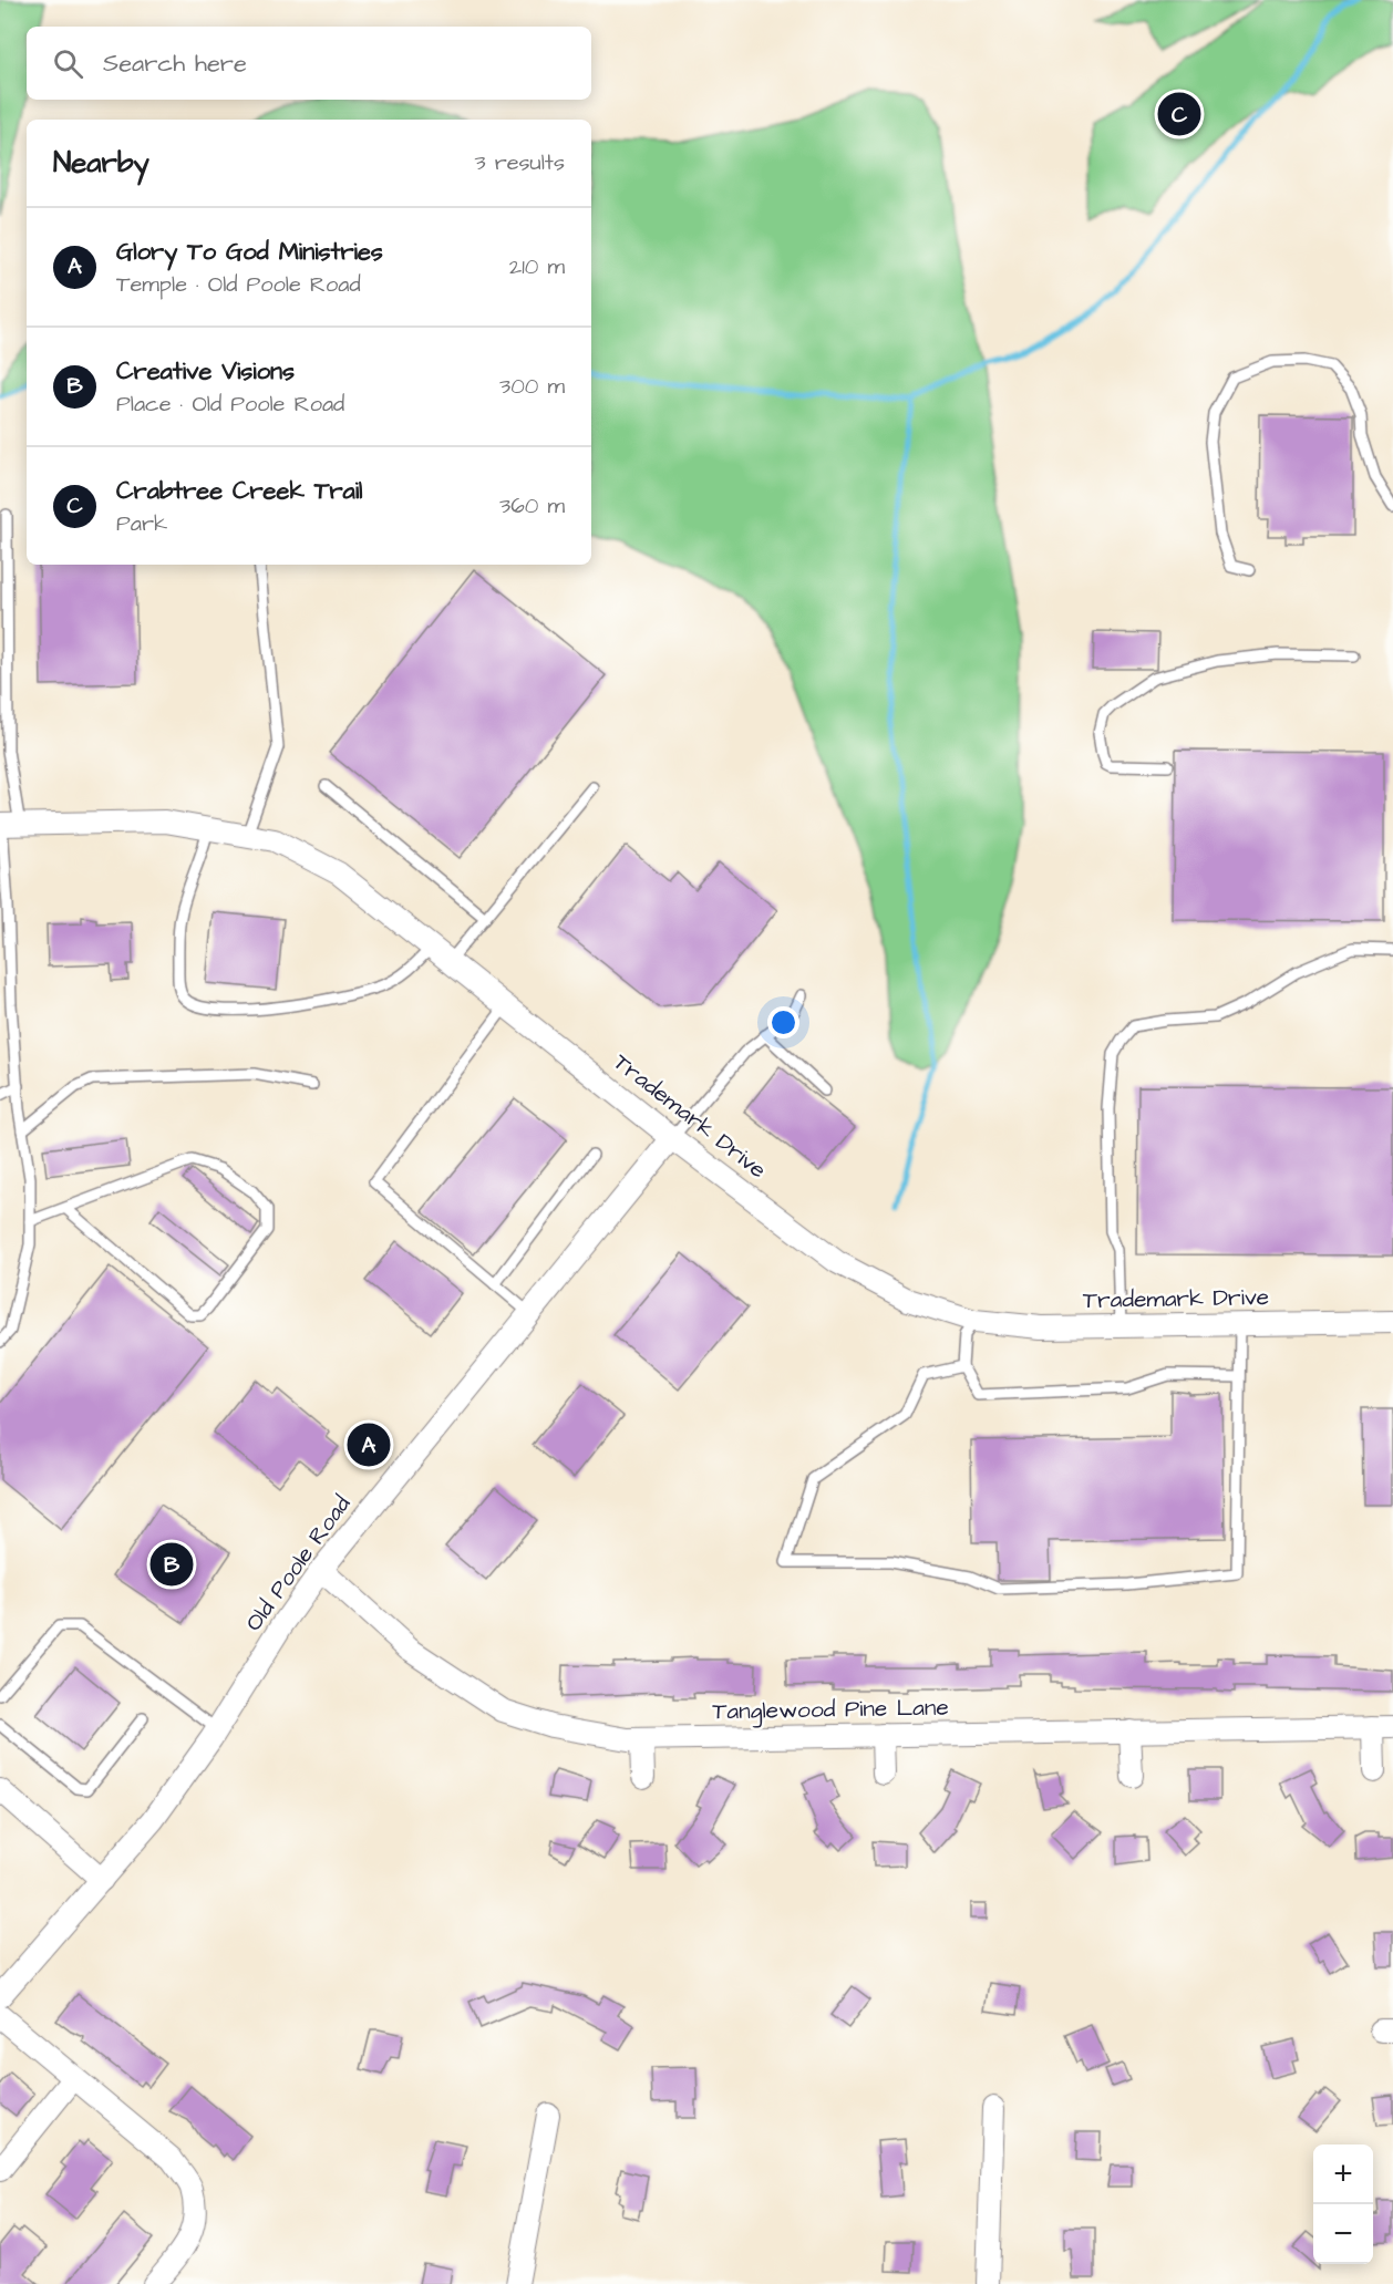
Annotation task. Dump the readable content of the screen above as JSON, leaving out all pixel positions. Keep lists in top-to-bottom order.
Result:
{
  "streets": {
    "street": ["Trademark Drive", "Old Poole Road", "Tanglewood Pine Lane"]
  },
  "crossings": [
    ["Trademark Drive", "Old Poole Road"],
    ["Old Poole Road", "Tanglewood Pine Lane"]
  ],
  "page": {
    "search": "Search here",
    "pins": ["C", "A", "B"],
    "heading": ["Nearby", "3 results"],
    "list": [
      {
        "mark": "A",
        "name": "Glory To God Ministries",
        "note": "Temple · Old Poole Road",
        "value": "210 m"
      },
      {
        "mark": "B",
        "name": "Creative Visions",
        "note": "Place · Old Poole Road",
        "value": "300 m"
      },
      {
        "mark": "C",
        "name": "Crabtree Creek Trail",
        "note": "Park",
        "value": "360 m"
      }
    ],
    "map_buttons": ["+", "−"]
  }
}
